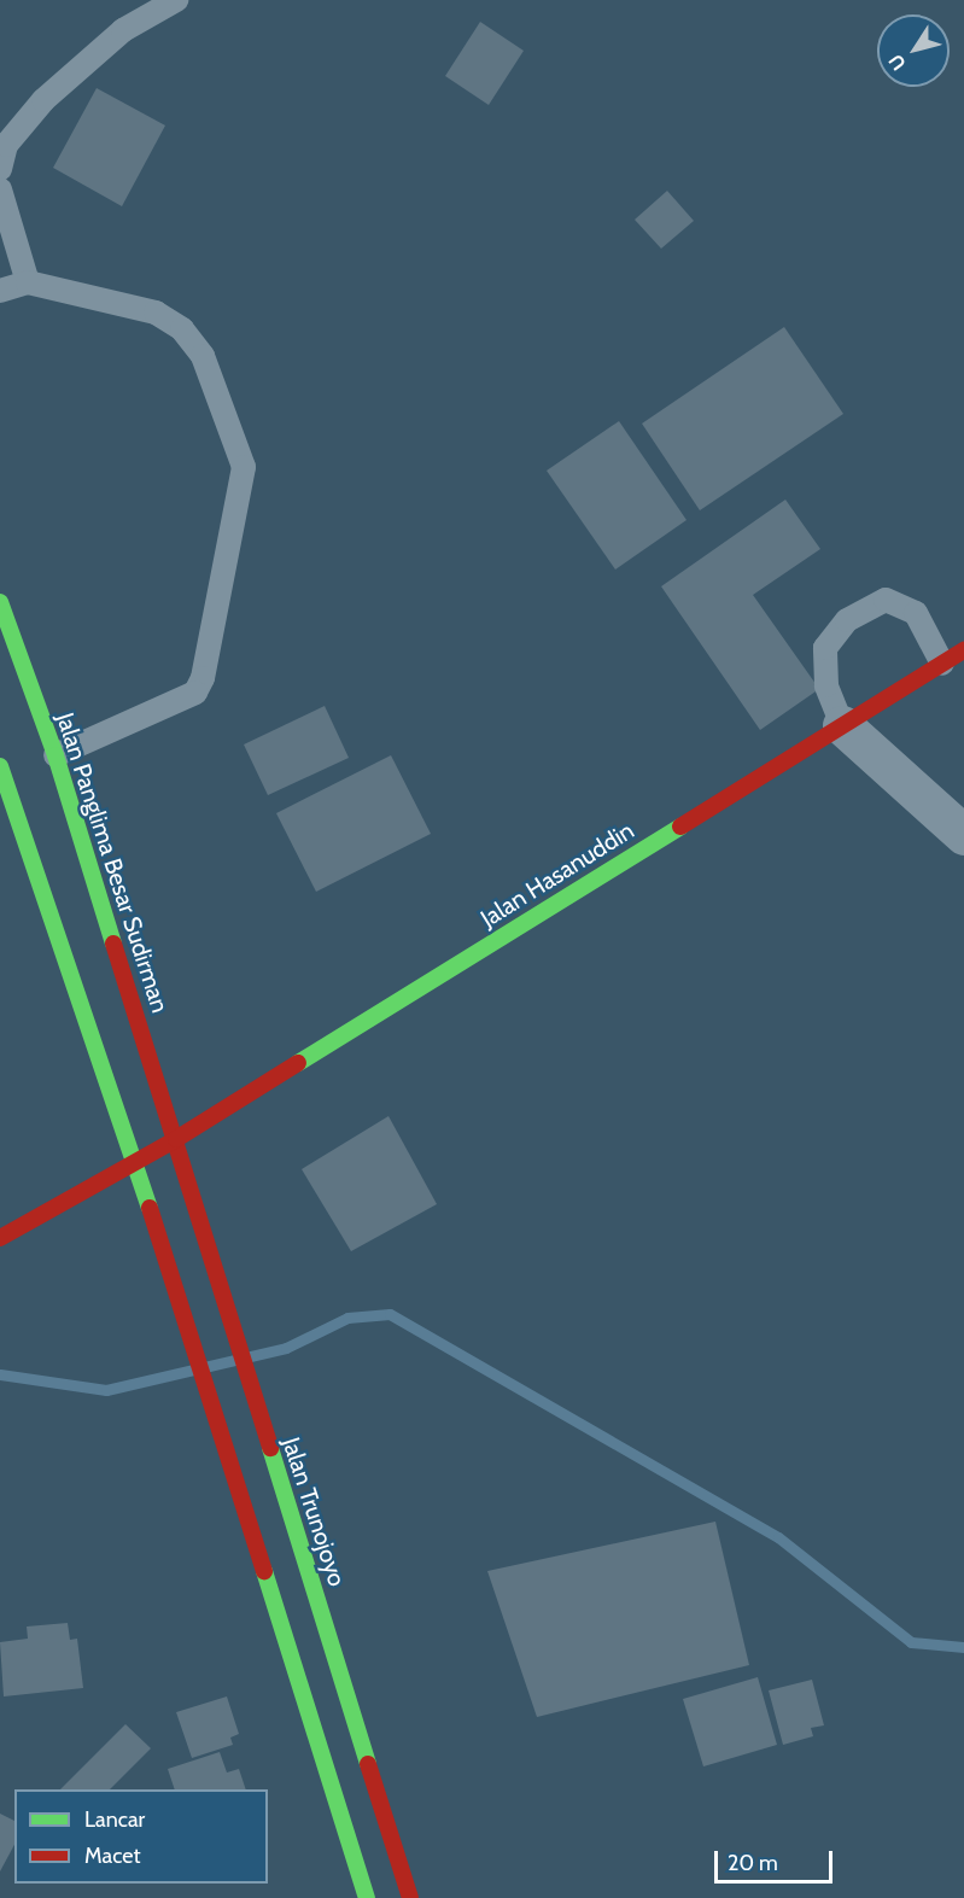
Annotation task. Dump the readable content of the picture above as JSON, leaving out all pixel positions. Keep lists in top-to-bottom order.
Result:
{
  "streets": {
    "main road": ["Jalan Panglima Besar Sudirman", "Jalan Hasanuddin", "Jalan Trunojoyo"]
  },
  "crossings": [
    ["Jalan Panglima Besar Sudirman", "Jalan Hasanuddin"],
    ["Jalan Panglima Besar Sudirman", "Jalan Trunojoyo"],
    ["Jalan Hasanuddin", "Jalan Trunojoyo"]
  ],
  "legend": ["Lancar", "Macet"],
  "scale_bar": "20 m",
  "north": "bottom left"
}
